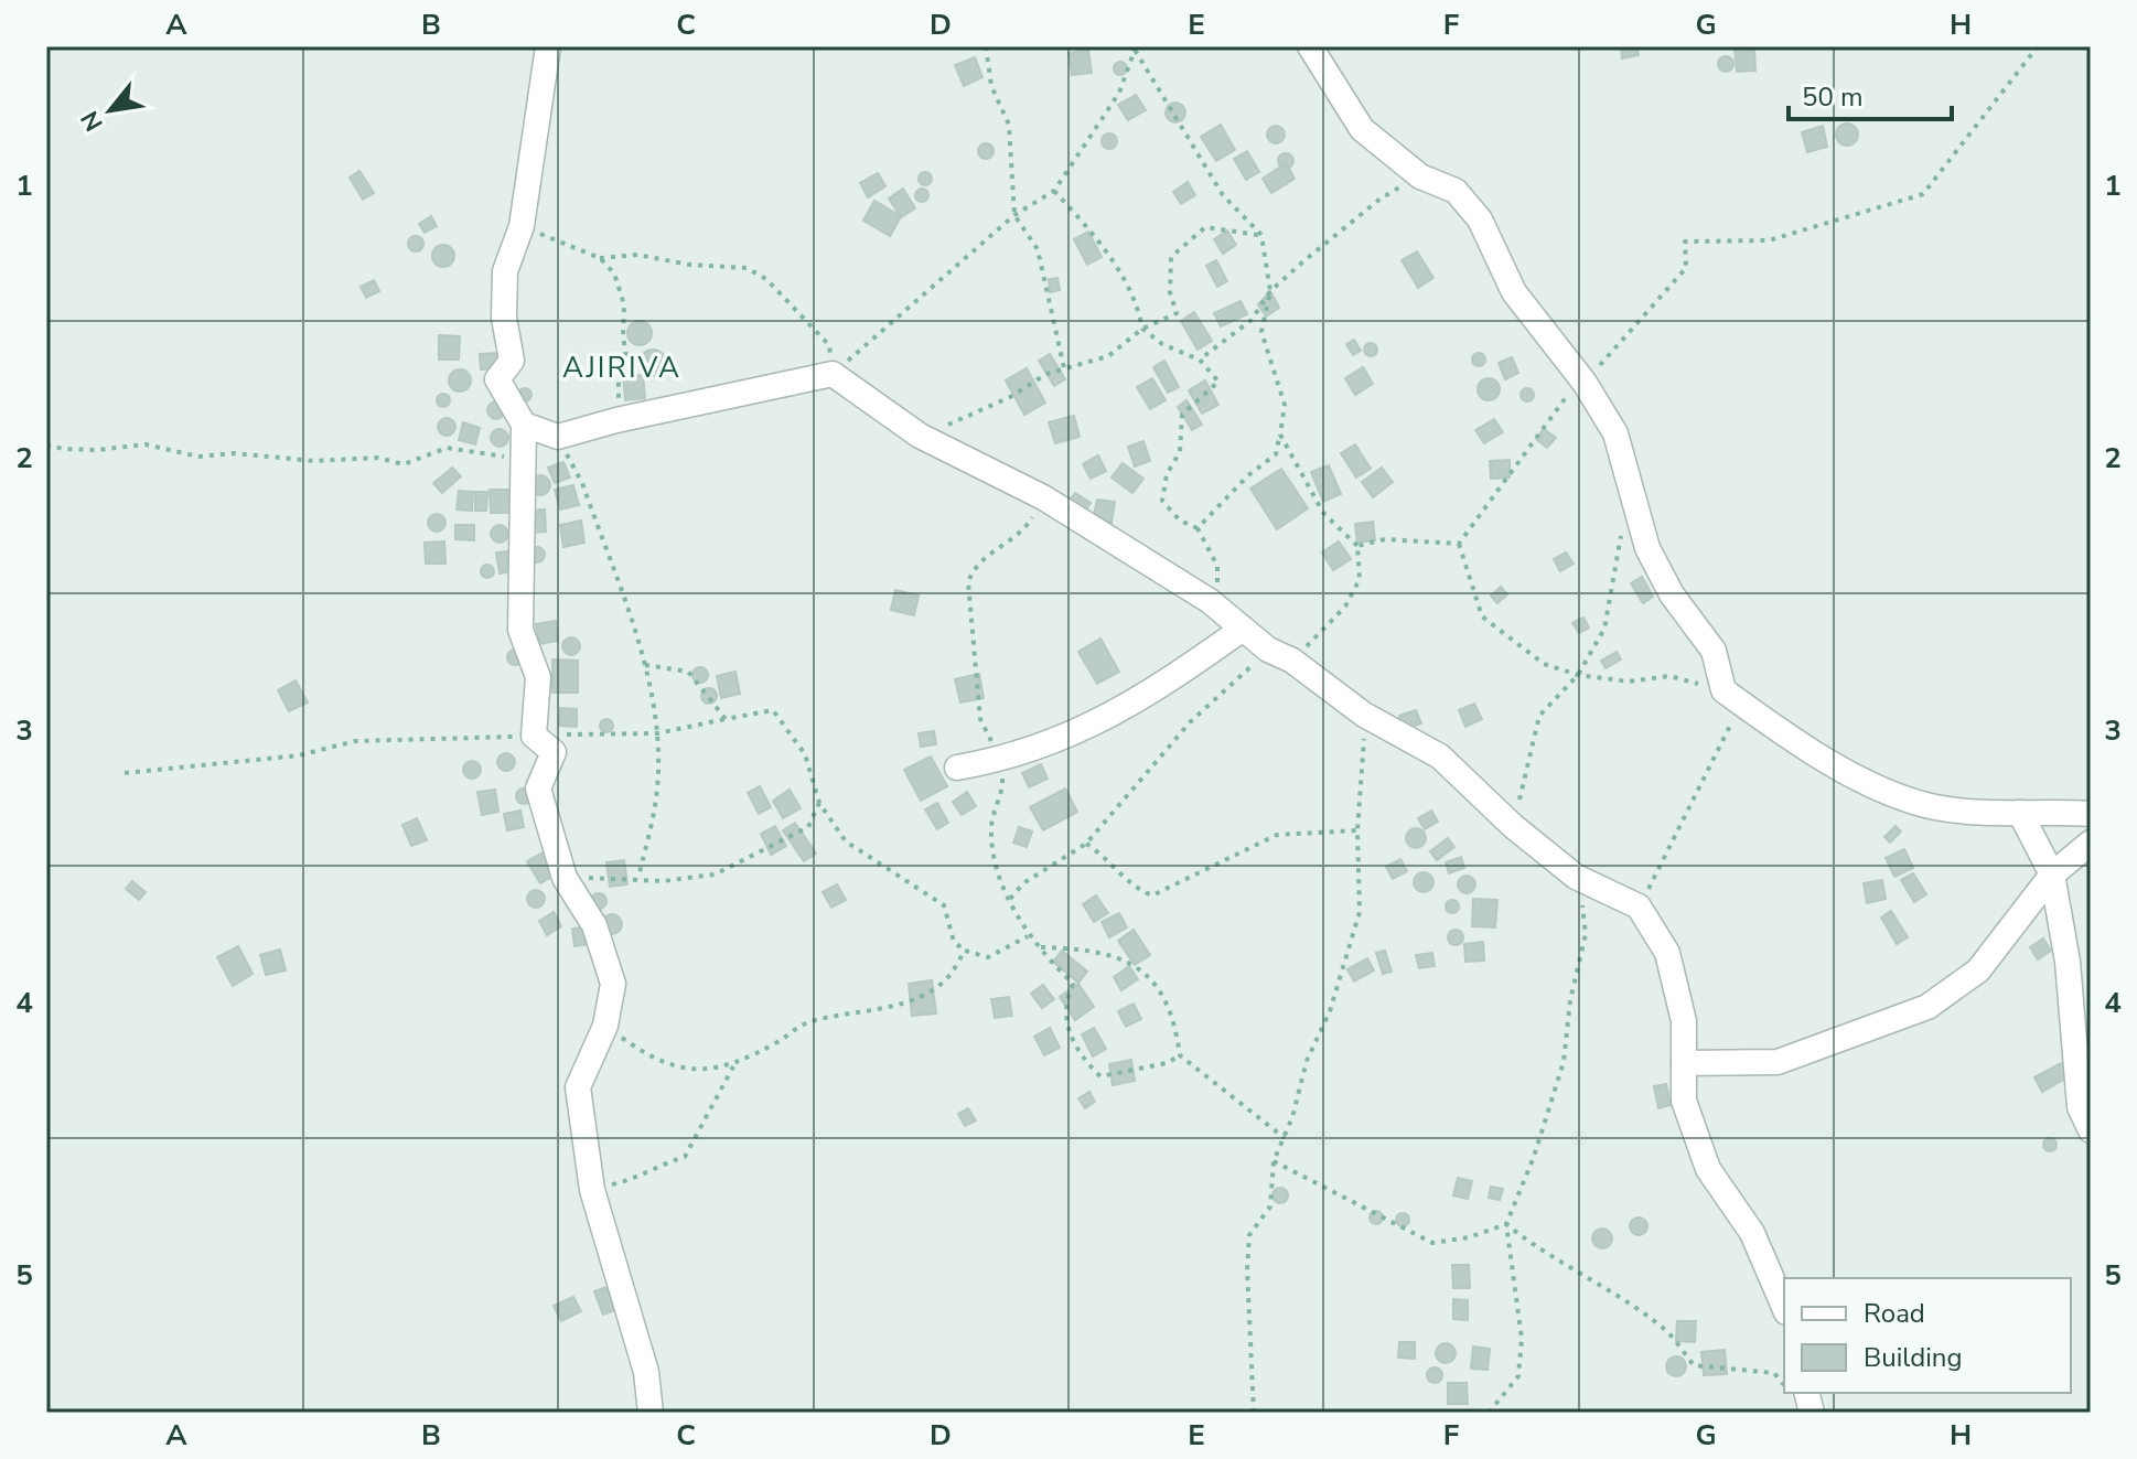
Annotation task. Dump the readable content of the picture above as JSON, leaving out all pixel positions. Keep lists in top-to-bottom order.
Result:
{
  "districts": ["AJIRIVA"],
  "legend": ["Road", "Building"],
  "scale_bar": "50 m",
  "north": "bottom left",
  "grid": {
    "columns": [
      "A",
      "B",
      "C",
      "D",
      "E",
      "F",
      "G",
      "H"
    ],
    "rows": [
      "1",
      "2",
      "3",
      "4",
      "5"
    ]
  }
}
